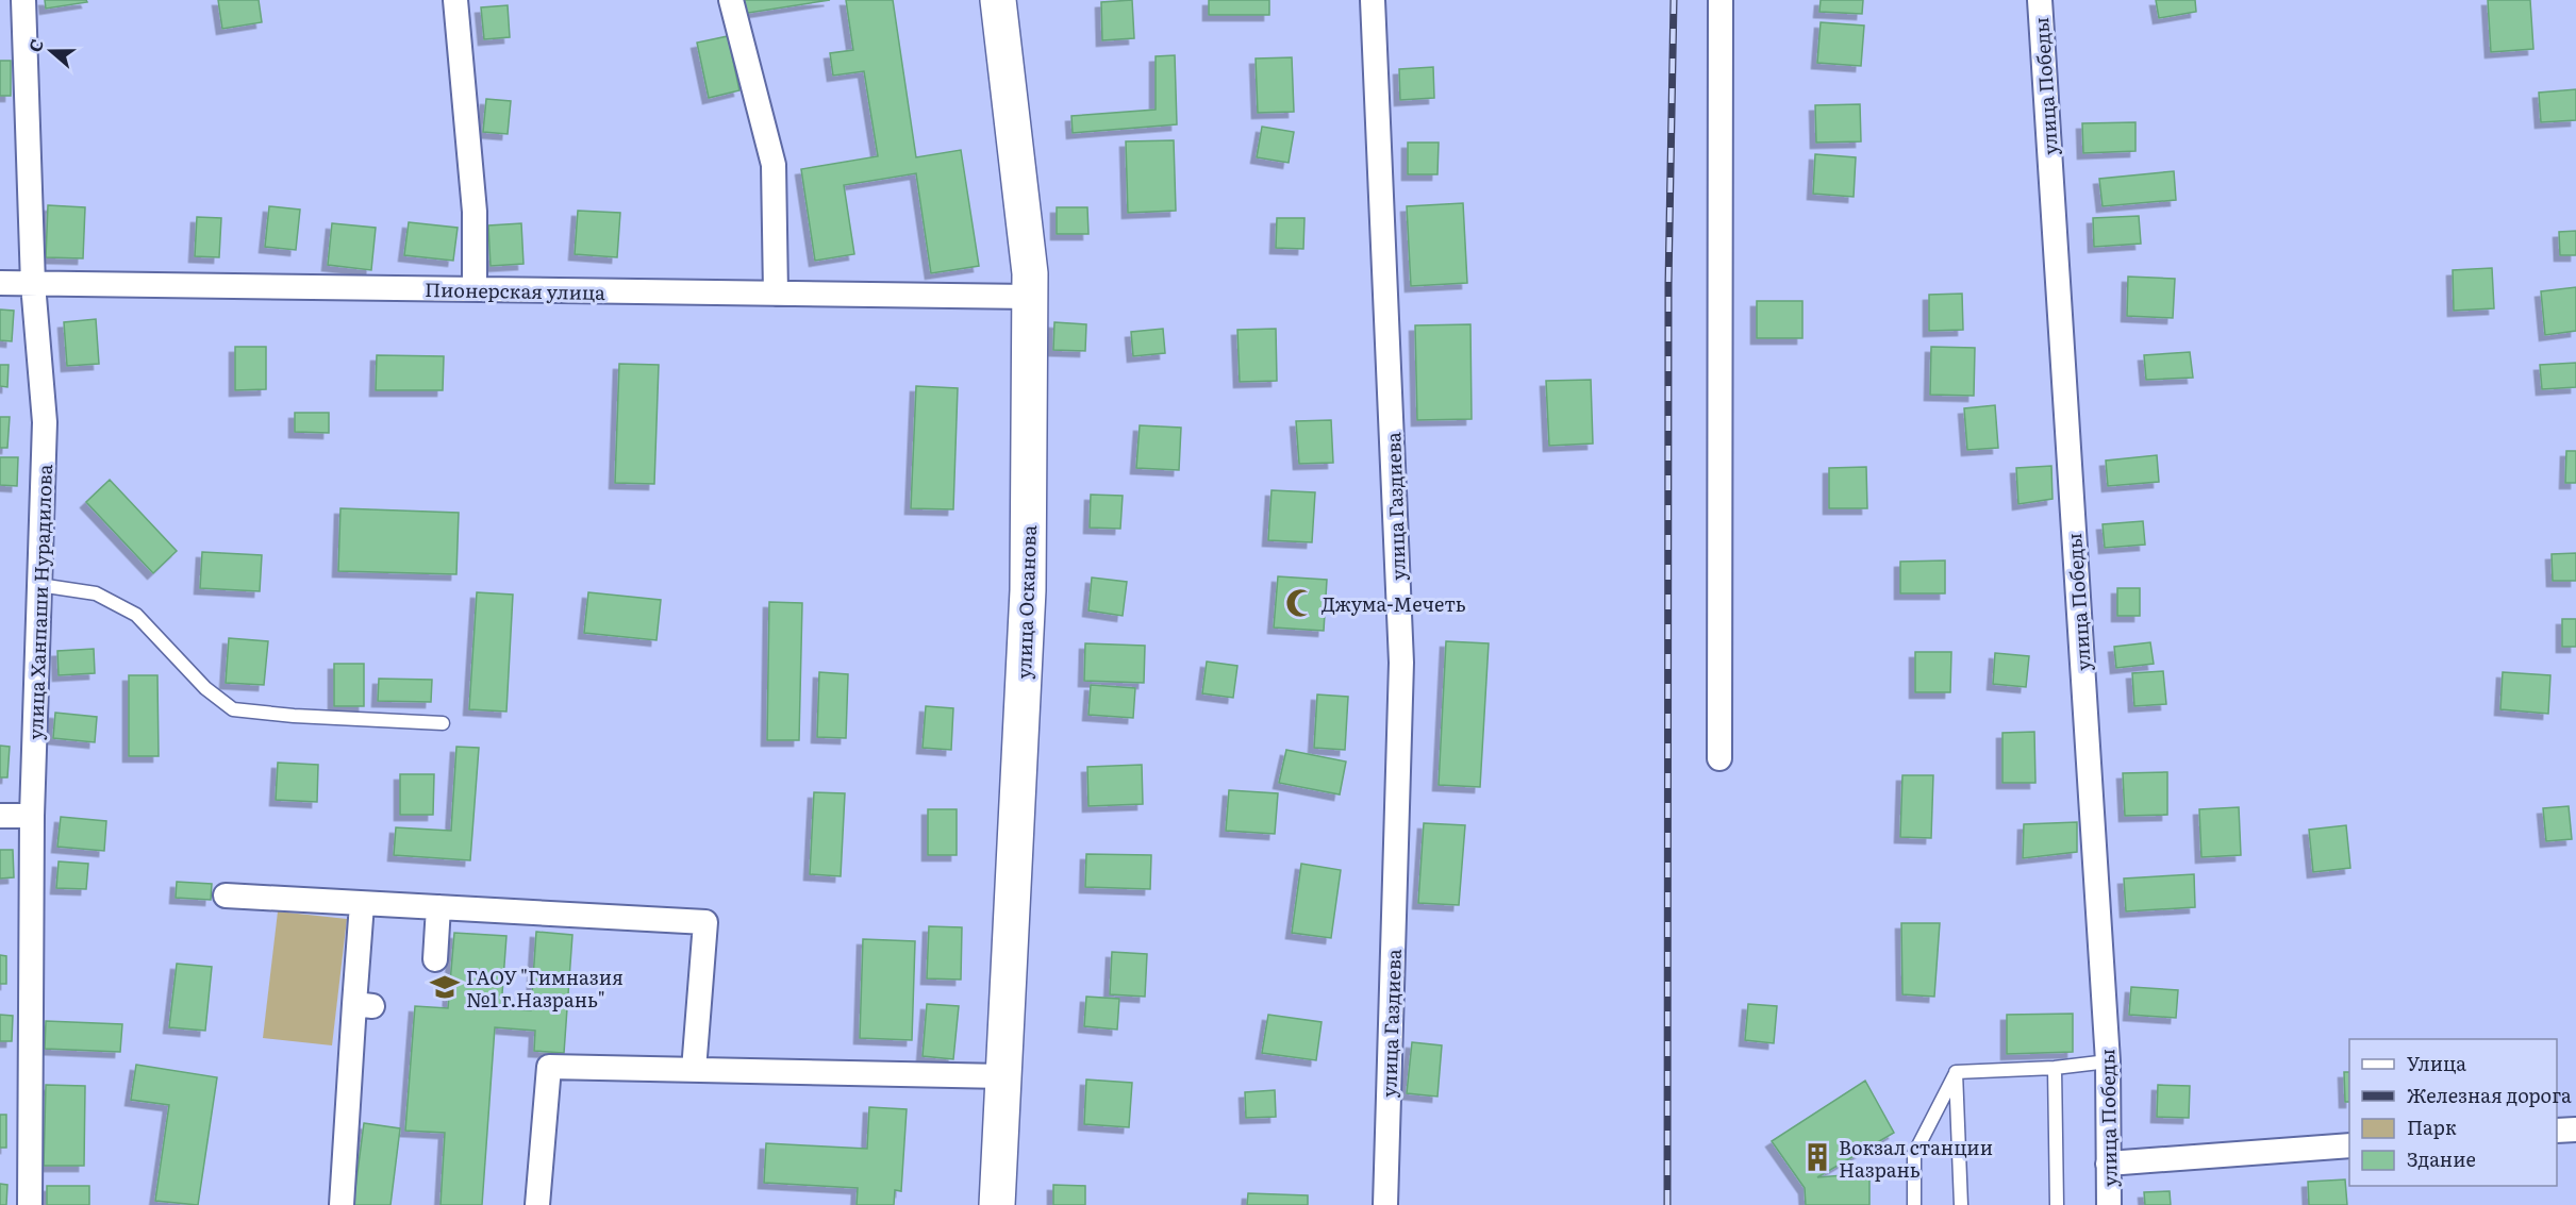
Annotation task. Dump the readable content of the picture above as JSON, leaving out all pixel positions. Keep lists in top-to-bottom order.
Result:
{
  "streets": {
    "main road": ["улица Осканова"],
    "street": [
      "улица Победы",
      "Пионерская улица",
      "улица Газдиева",
      "улица Ханпаши Нурадилова"
    ]
  },
  "crossings": [
    ["Пионерская улица", "улица Ханпаши Нурадилова"],
    ["Пионерская улица", "улица Осканова"]
  ],
  "places": {
    "mosque": ["Джума-Мечеть"],
    "school or university": ["ГАОУ \"Гимназия №1 г.Назрань\""],
    "building": ["Вокзал станции Назрань"]
  },
  "legend": [
    "Улица",
    "Железная дорога",
    "Парк",
    "Здание"
  ],
  "north": "left"
}
